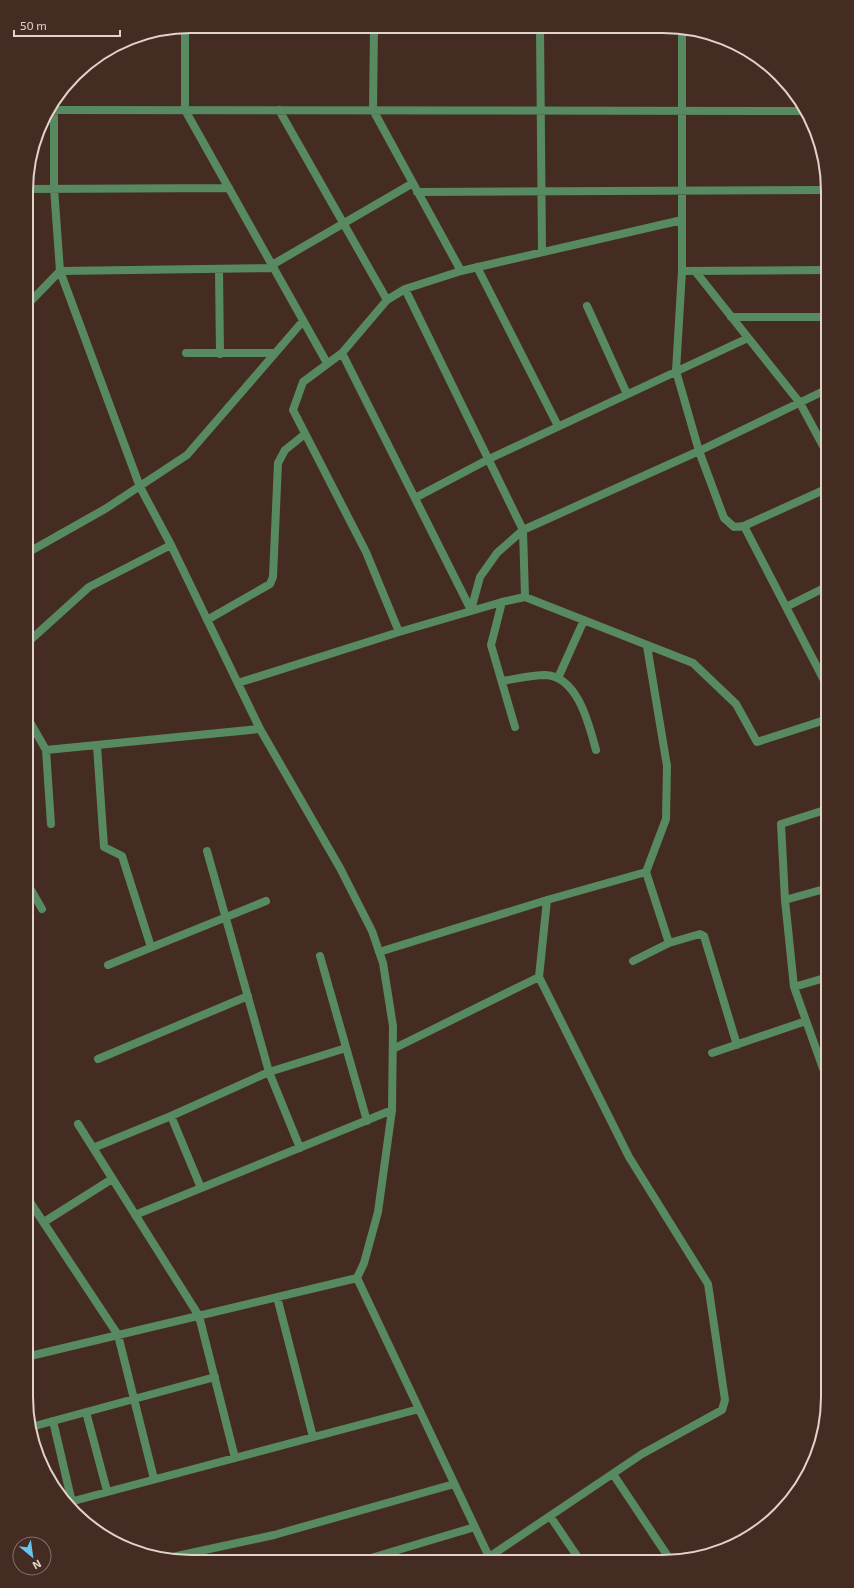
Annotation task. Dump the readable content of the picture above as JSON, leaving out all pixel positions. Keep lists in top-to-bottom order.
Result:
{
  "scale_bar": "50 m",
  "north": "bottom right"
}
